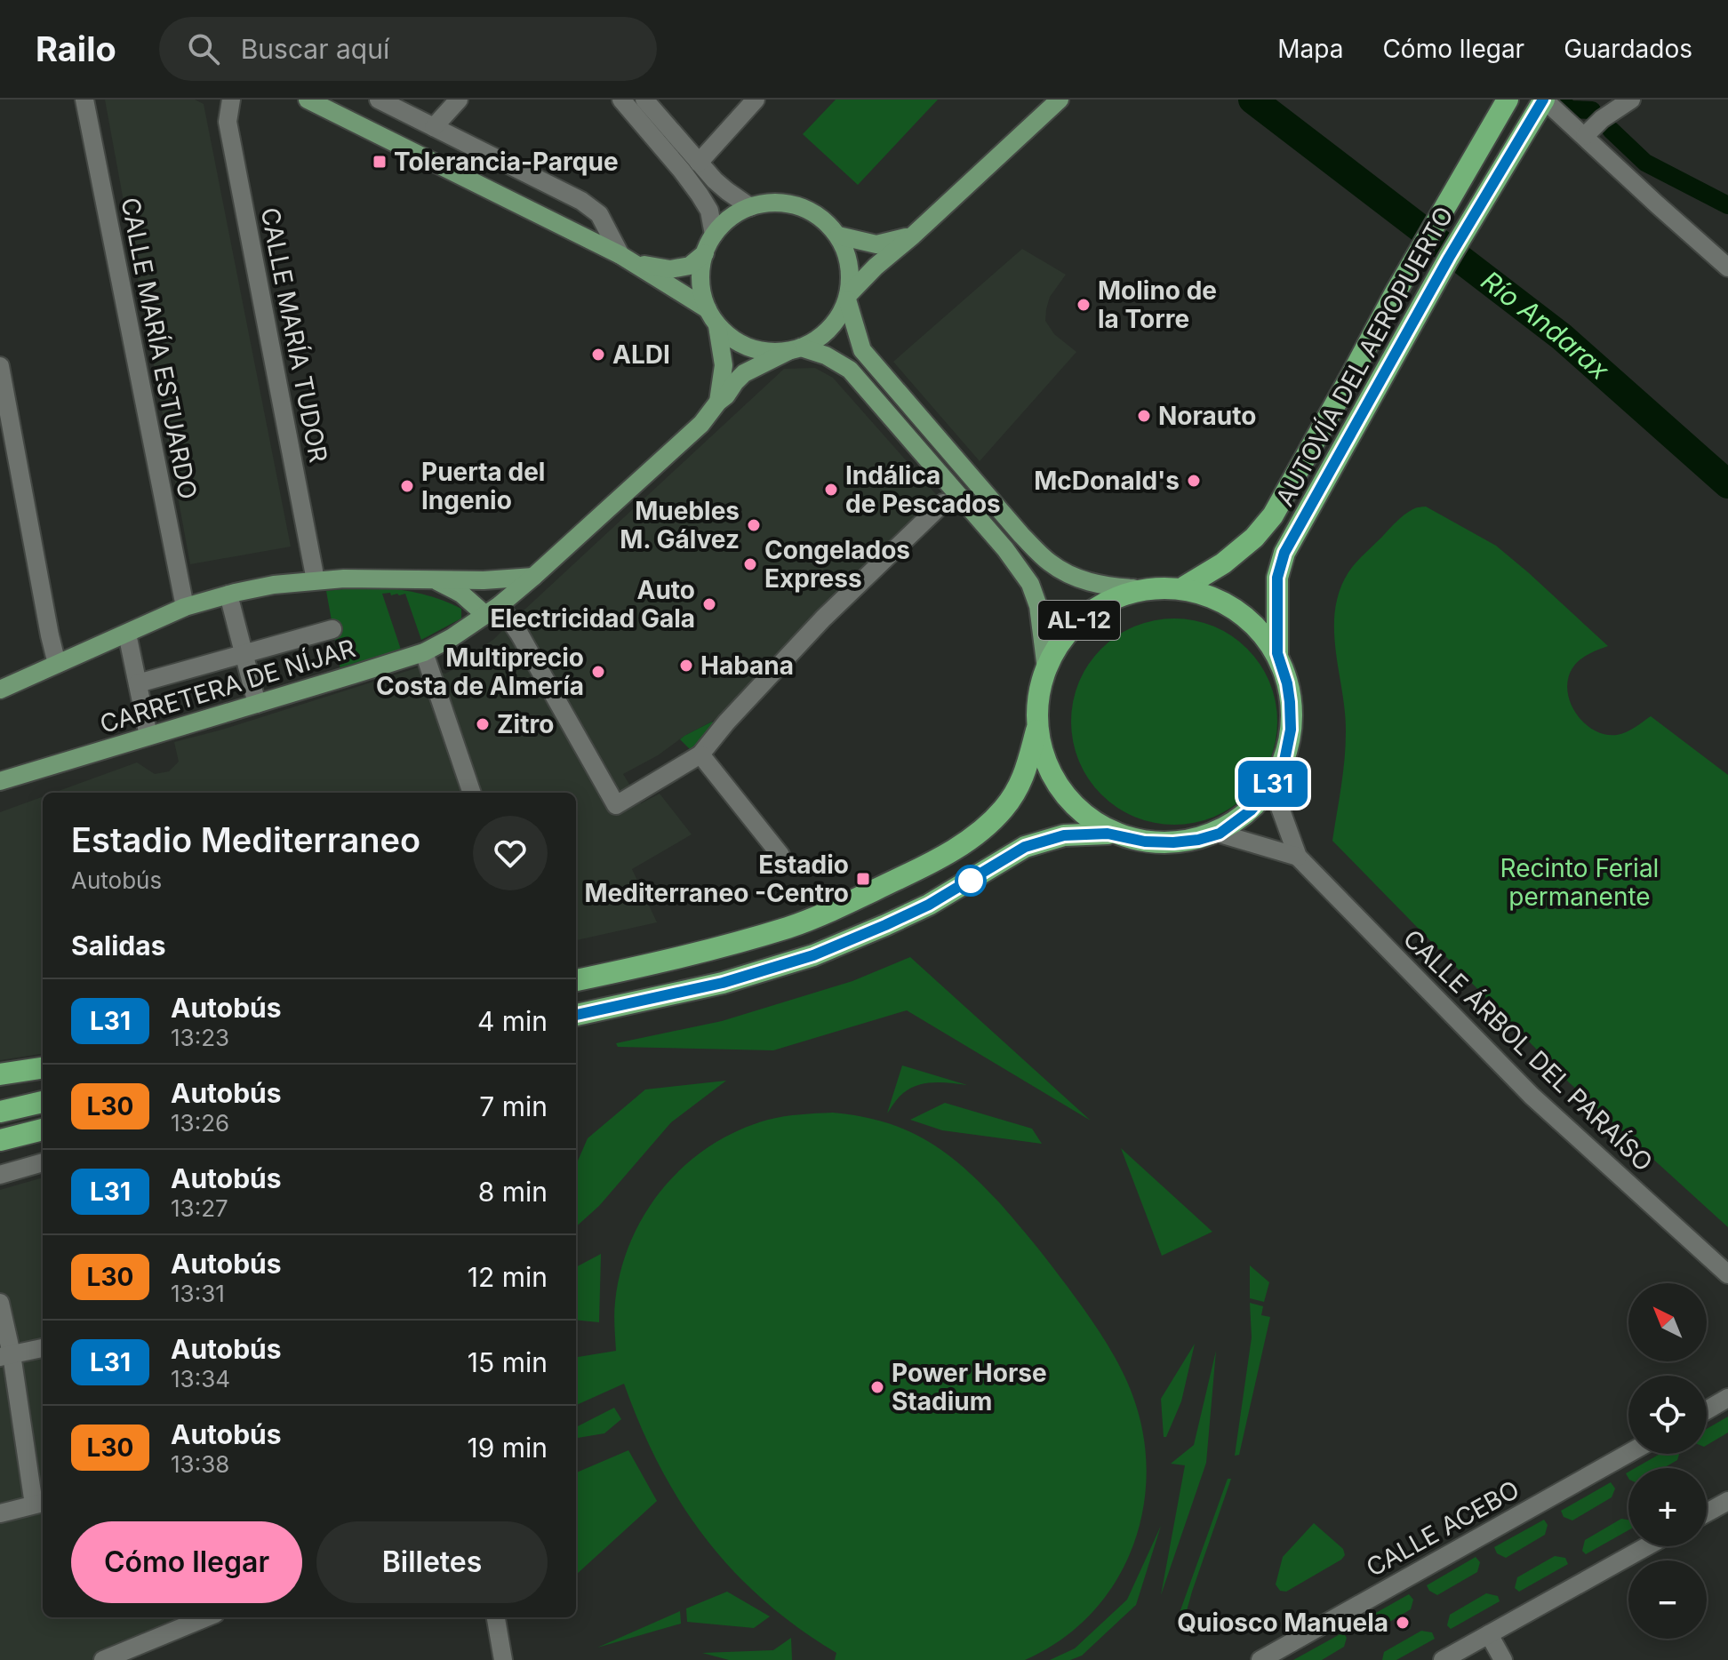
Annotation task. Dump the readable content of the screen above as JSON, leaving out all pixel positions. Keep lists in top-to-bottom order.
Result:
{
  "streets": {
    "highway": ["AUTOVÍA DEL AEROPUERTO", "AL-12"],
    "main road": ["CARRETERA DE NÍJAR"],
    "street": [
      "CALLE MARÍA TUDOR",
      "CALLE MARÍA ESTUARDO",
      "CALLE ÁRBOL DEL PARAÍSO",
      "CALLE ACEBO"
    ]
  },
  "crossings": [
    ["AUTOVÍA DEL AEROPUERTO", "AL-12"]
  ],
  "water": ["Río Andarax"],
  "parks": ["Recinto Ferial permanente"],
  "places": {
    "transit": ["Tolerancia-Parque", "Estadio Mediterraneo -Centro"],
    "other": [
      "Molino de la Torre",
      "ALDI",
      "Norauto",
      "McDonald's",
      "Puerta del Ingenio",
      "Indálica de Pescados",
      "Muebles M. Gálvez",
      "Congelados Express",
      "Auto Electricidad Gala",
      "Habana",
      "Multiprecio Costa de Almería",
      "Zitro",
      "Power Horse Stadium",
      "Quiosco Manuela"
    ]
  },
  "lines": ["bus line L31"],
  "north": "top left",
  "page": {
    "header": "Railo",
    "search": "Buscar aquí",
    "nav": ["Mapa", "Cómo llegar", "Guardados"],
    "on_map": "L31",
    "heading": [
      ["Estadio Mediterraneo", "Autobús"],
      "Salidas"
    ],
    "list": [
      {
        "mark": "L31",
        "name": "Autobús",
        "note": "13:23",
        "value": "4 min"
      },
      {
        "mark": "L30",
        "name": "Autobús",
        "note": "13:26",
        "value": "7 min"
      },
      {
        "mark": "L31",
        "name": "Autobús",
        "note": "13:27",
        "value": "8 min"
      },
      {
        "mark": "L30",
        "name": "Autobús",
        "note": "13:31",
        "value": "12 min"
      },
      {
        "mark": "L31",
        "name": "Autobús",
        "note": "13:34",
        "value": "15 min"
      },
      {
        "mark": "L30",
        "name": "Autobús",
        "note": "13:38",
        "value": "19 min"
      }
    ],
    "map_buttons": ["+", "−"],
    "buttons": ["Cómo llegar", "Billetes"]
  }
}
